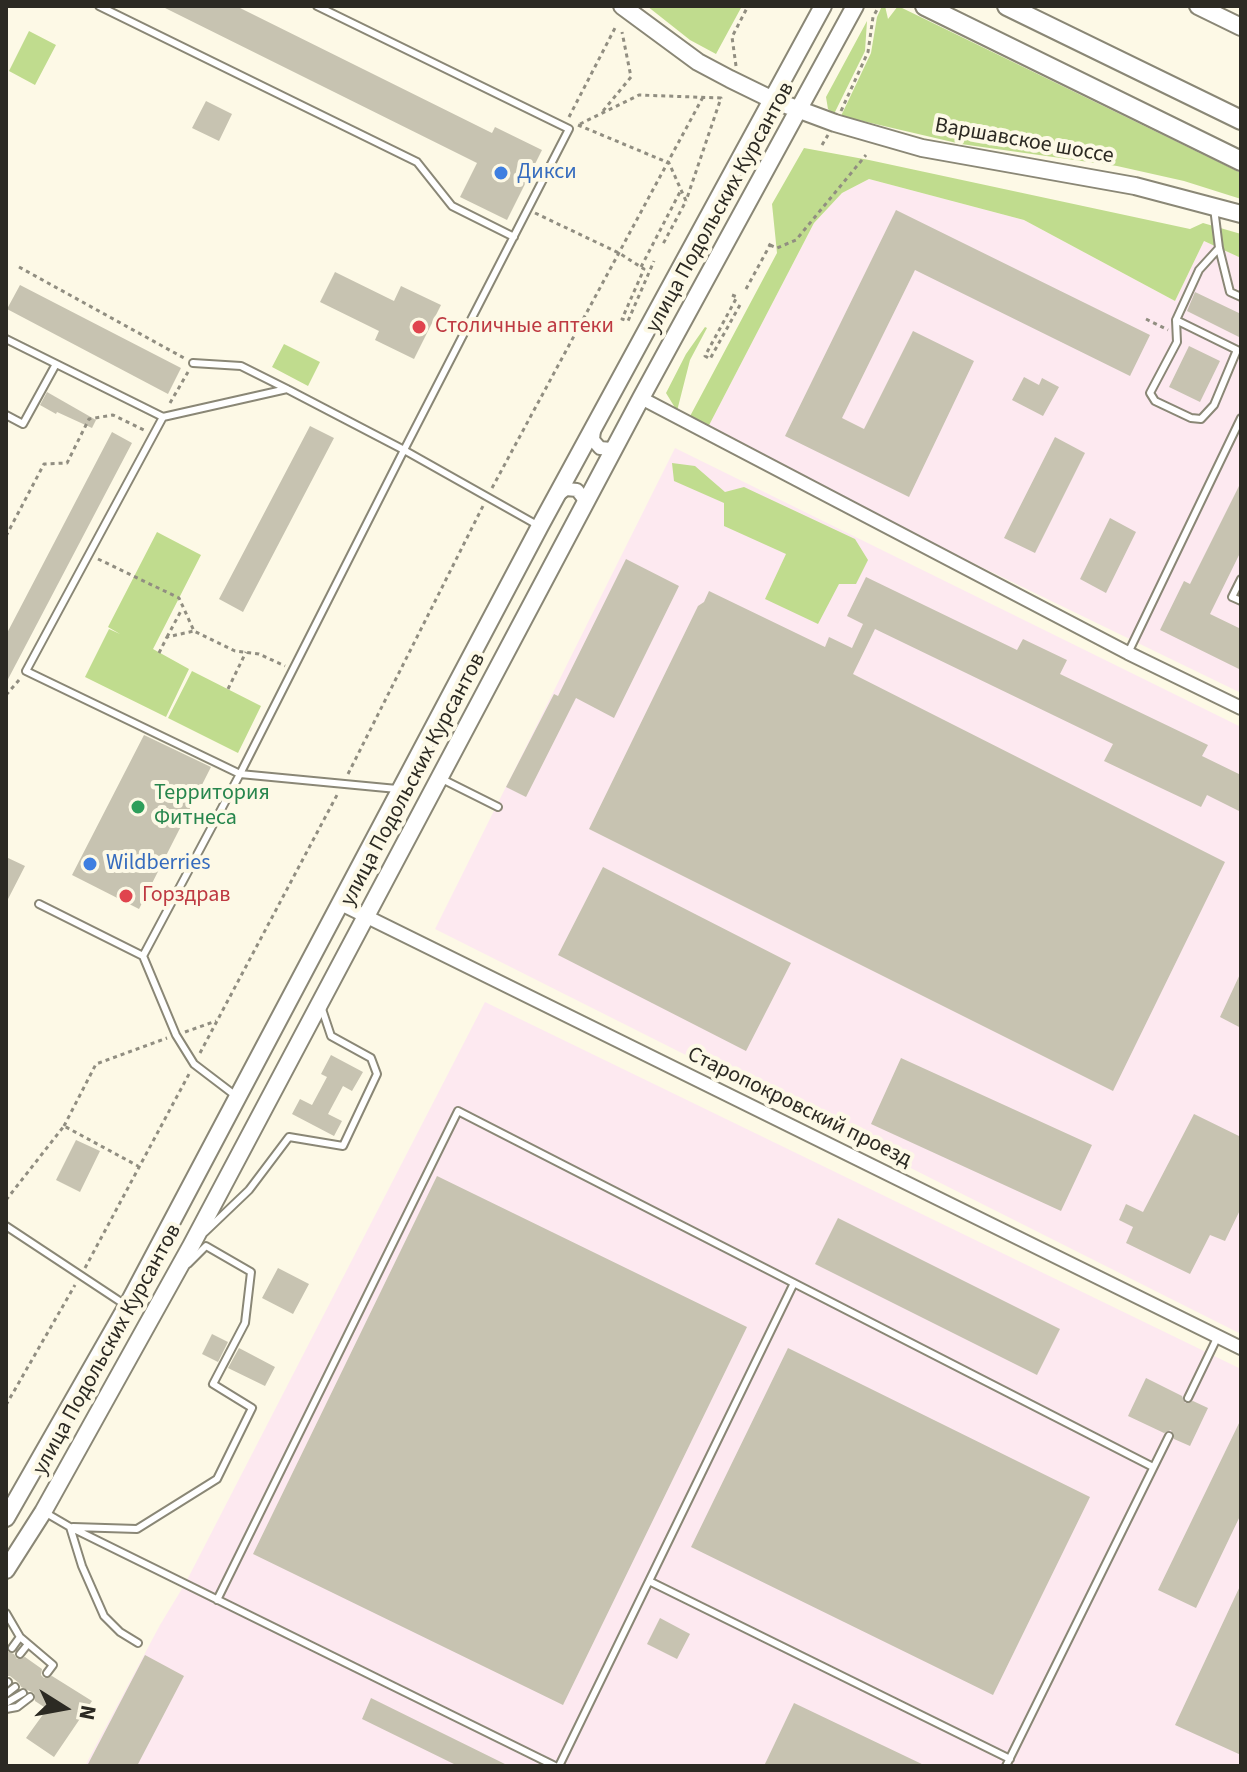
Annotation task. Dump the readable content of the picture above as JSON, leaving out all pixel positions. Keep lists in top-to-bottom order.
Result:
{
  "streets": {
    "main road": ["Варшавское шоссе", "улица Подольских Курсантов"],
    "street": ["Старопокровский проезд"]
  },
  "crossings": [
    ["Варшавское шоссе", "улица Подольских Курсантов"],
    ["улица Подольских Курсантов", "Старопокровский проезд"]
  ],
  "places": [
    "Дикси",
    "Столичные аптеки",
    "Территория Фитнеса",
    "Wildberries",
    "Горздрав"
  ],
  "north": "right"
}
